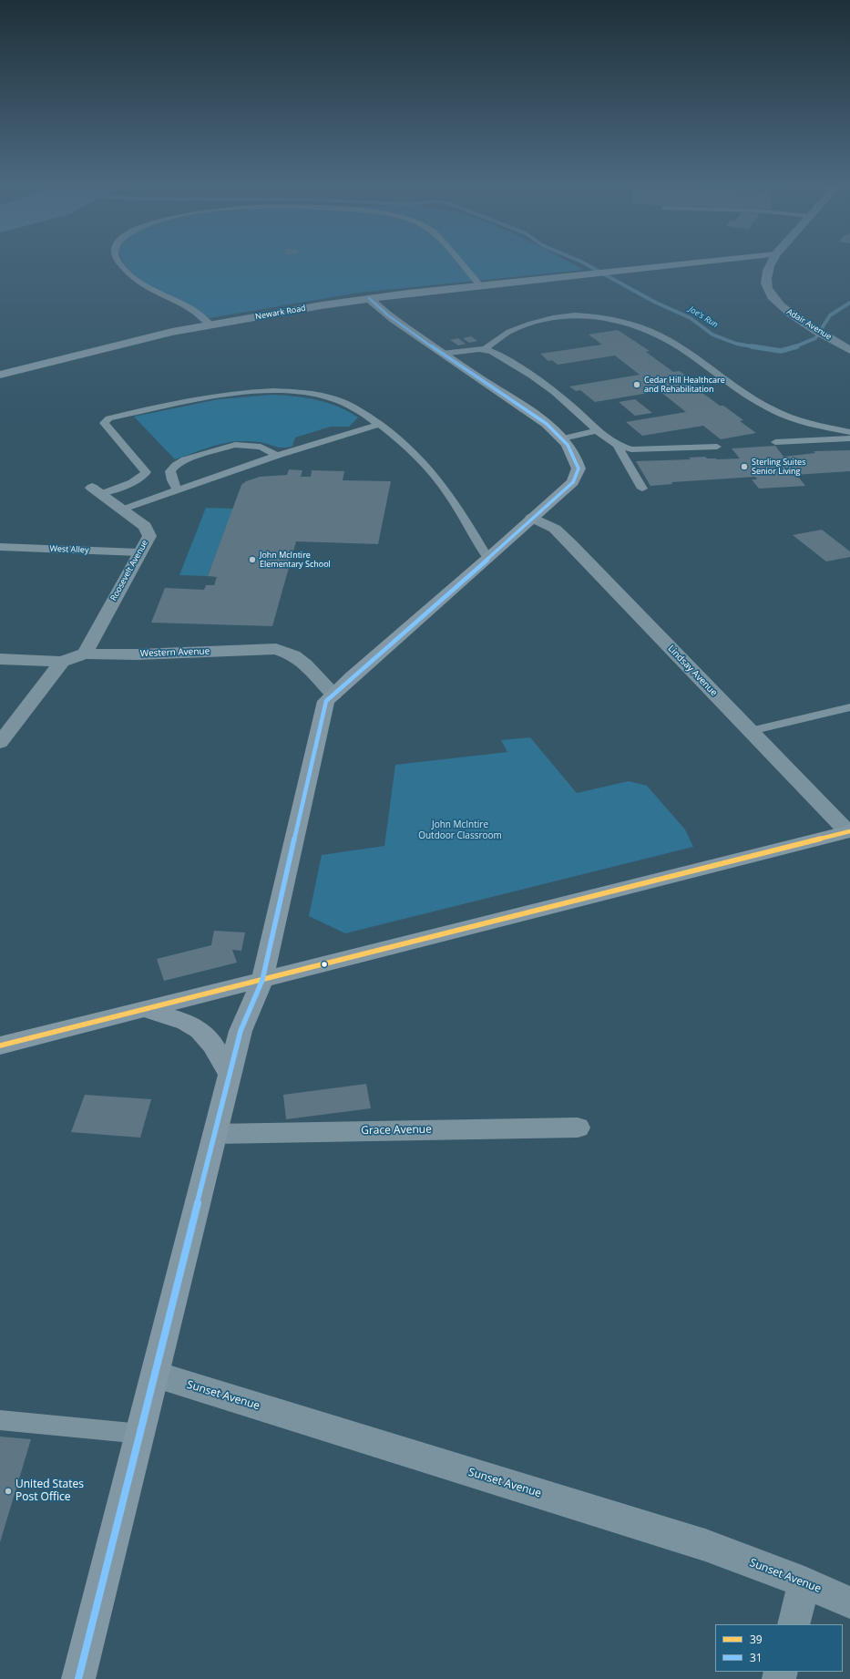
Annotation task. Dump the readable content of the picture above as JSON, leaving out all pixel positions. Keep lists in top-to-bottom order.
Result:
{
  "streets": {
    "main road": ["Adair Avenue"],
    "street": [
      "Newark Road",
      "Roosevelt Avenue",
      "Western Avenue",
      "Lindsay Avenue",
      "Grace Avenue",
      "Sunset Avenue"
    ],
    "lane": ["West Alley"]
  },
  "crossings": [
    ["West Alley", "Roosevelt Avenue"],
    ["Roosevelt Avenue", "Western Avenue"]
  ],
  "water": ["Joe's Run"],
  "parks": ["John McIntire Outdoor Classroom"],
  "places": [
    "Cedar Hill Healthcare and Rehabilitation",
    "Sterling Suites Senior Living",
    "John McIntire Elementary School",
    "United States Post Office"
  ],
  "lines": ["transit line 31", "transit line 39"],
  "legend": ["39", "31"]
}
